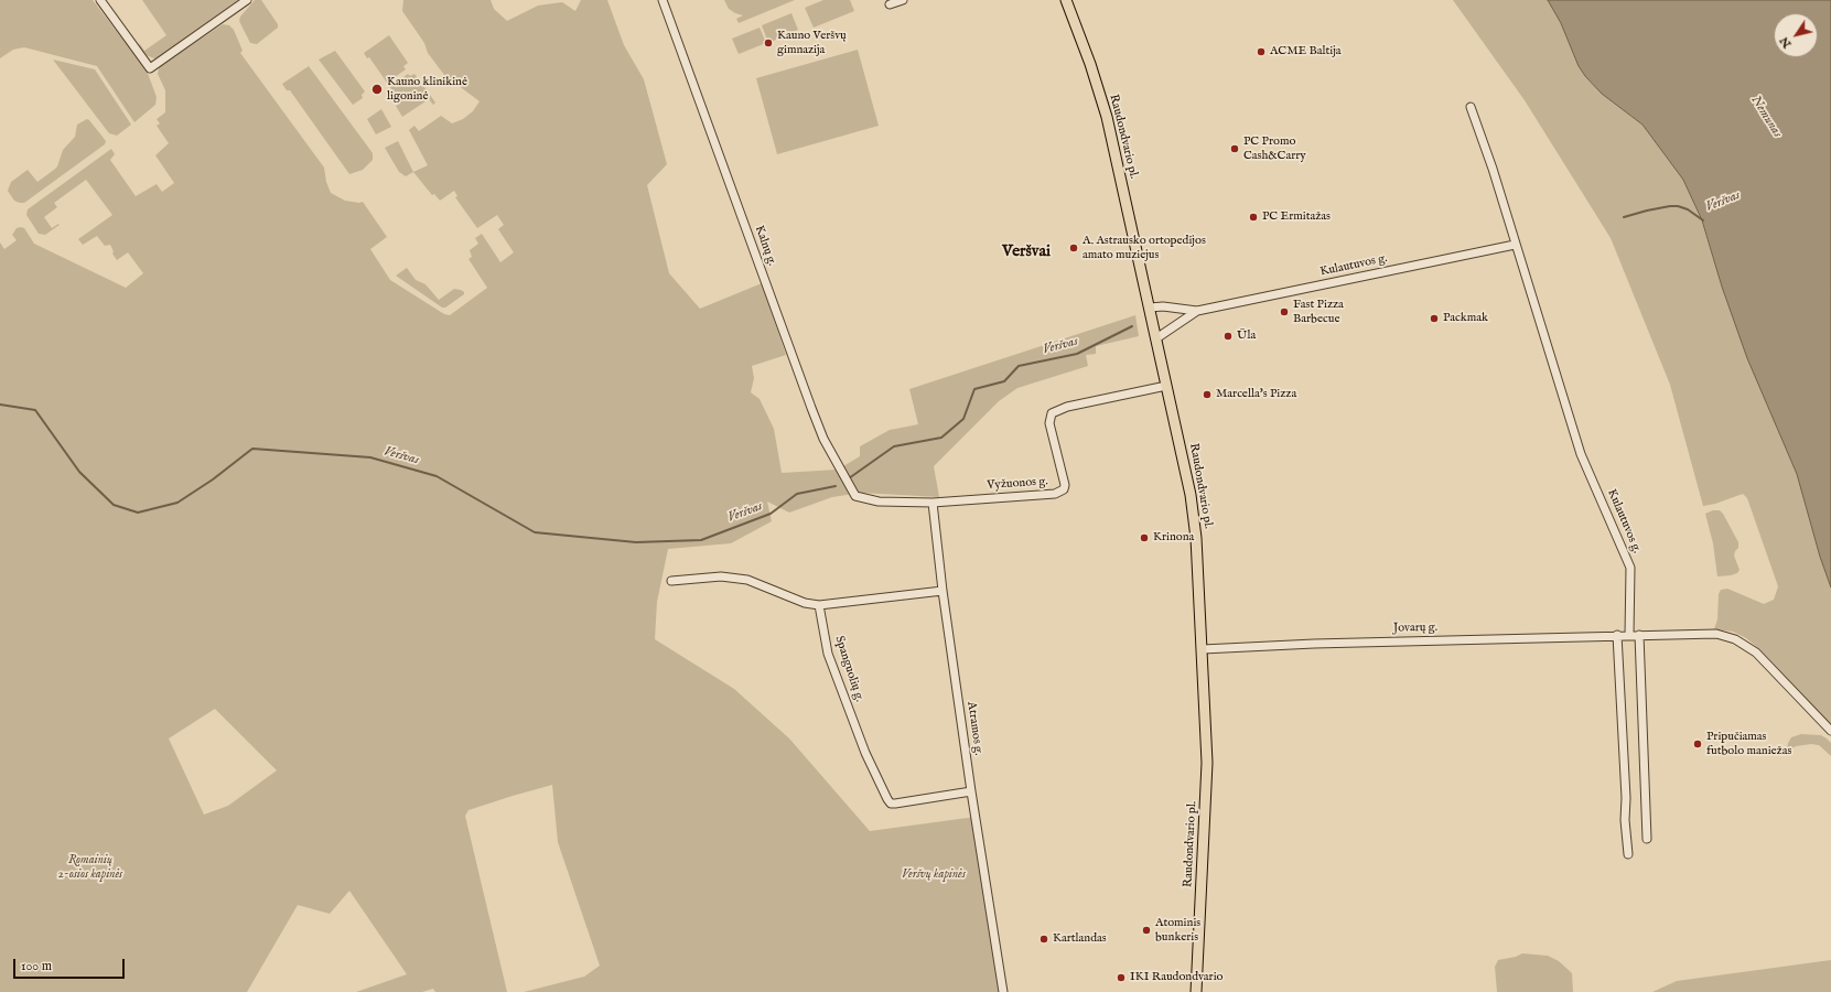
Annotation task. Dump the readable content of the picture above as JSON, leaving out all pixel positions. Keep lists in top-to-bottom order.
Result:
{
  "streets": {
    "main road": ["Raudondvario pl."],
    "street": [
      "Kalnų g.",
      "Kulautuvos g.",
      "Vyžuonos g.",
      "Jovarų g.",
      "Spanguolių g.",
      "Atramos g."
    ]
  },
  "crossings": [
    ["Raudondvario pl.", "Kulautuvos g."],
    ["Raudondvario pl.", "Vyžuonos g."],
    ["Raudondvario pl.", "Jovarų g."],
    ["Kalnų g.", "Vyžuonos g."],
    ["Kalnų g.", "Atramos g."],
    ["Kulautuvos g.", "Jovarų g."],
    ["Vyžuonos g.", "Atramos g."],
    ["Spanguolių g.", "Atramos g."]
  ],
  "districts": ["Veršvai"],
  "water": ["Nemunas", "Veršvas"],
  "parks": ["Romainių 2-osios kapinės", "Veršvų kapinės"],
  "places": [
    "Kauno Veršvų gimnazija",
    "ACME Baltija",
    "Kauno klinikinė ligoninė",
    "PC Promo Cash&Carry",
    "PC Ermitažas",
    "A. Astrausko ortopedijos amato muziejus",
    "Fast Pizza Barbecue",
    "Packmak",
    "Ūla",
    "Marcella's Pizza",
    "Krinona",
    "Pripučiamas futbolo maniežas",
    "Atominis bunkeris",
    "Kartlandas",
    "IKI Raudondvario"
  ],
  "scale_bar": "100 m",
  "north": "bottom left"
}
